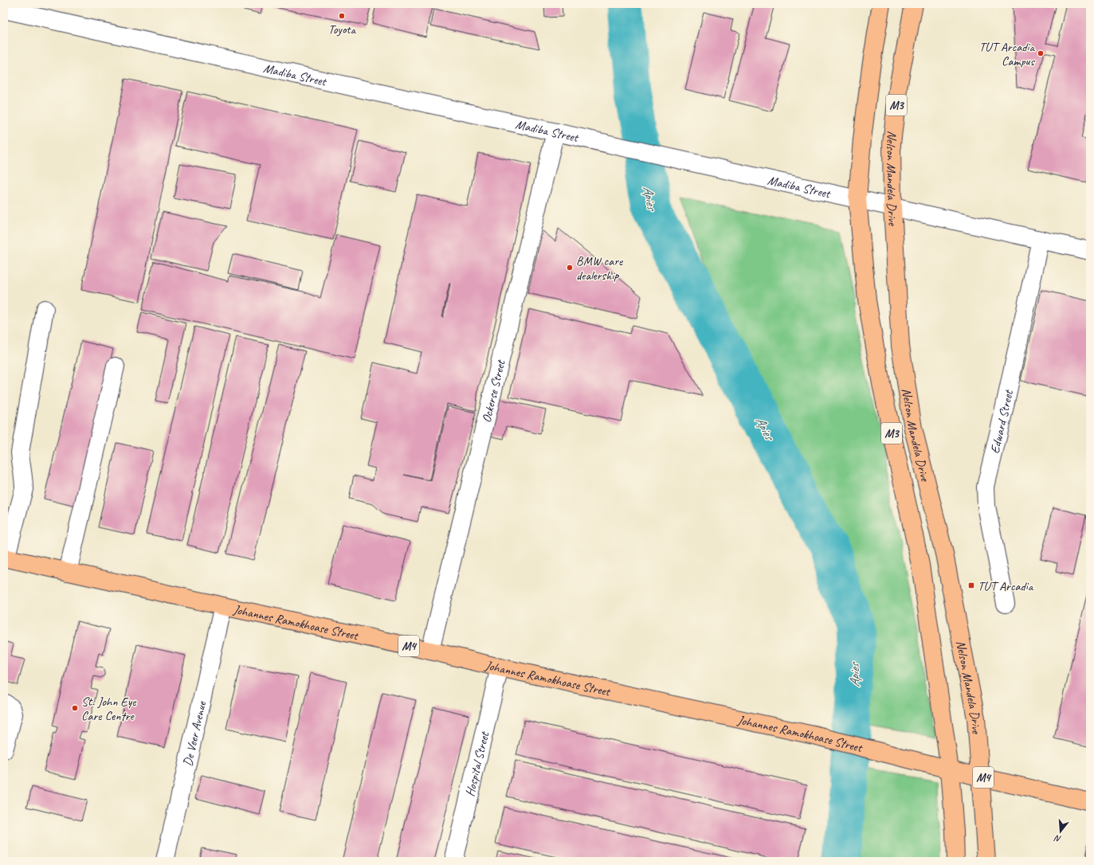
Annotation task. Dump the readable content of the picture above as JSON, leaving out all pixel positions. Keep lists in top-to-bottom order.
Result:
{
  "streets": {
    "main road": [
      "M3",
      "Nelson Mandela Drive",
      "Johannes Ramokhoase Street",
      "M4"
    ],
    "street": [
      "Madiba Street",
      "Ockerse Street",
      "Edward Street",
      "De Veer Avenue",
      "Hospital Street"
    ]
  },
  "crossings": [
    ["Madiba Street", "Nelson Mandela Drive"],
    ["Madiba Street", "Ockerse Street"],
    ["Madiba Street", "Edward Street"],
    ["Nelson Mandela Drive", "Johannes Ramokhoase Street"],
    ["Ockerse Street", "Johannes Ramokhoase Street"],
    ["Johannes Ramokhoase Street", "De Veer Avenue"],
    ["Johannes Ramokhoase Street", "Hospital Street"]
  ],
  "water": ["Apies"],
  "places": {
    "other": [
      "Toyota",
      "TUT Arcadia Campus",
      "BMW care dealership",
      "St. John Eye Care Centre"
    ],
    "transit": ["TUT Arcadia"]
  },
  "north": "bottom"
}
